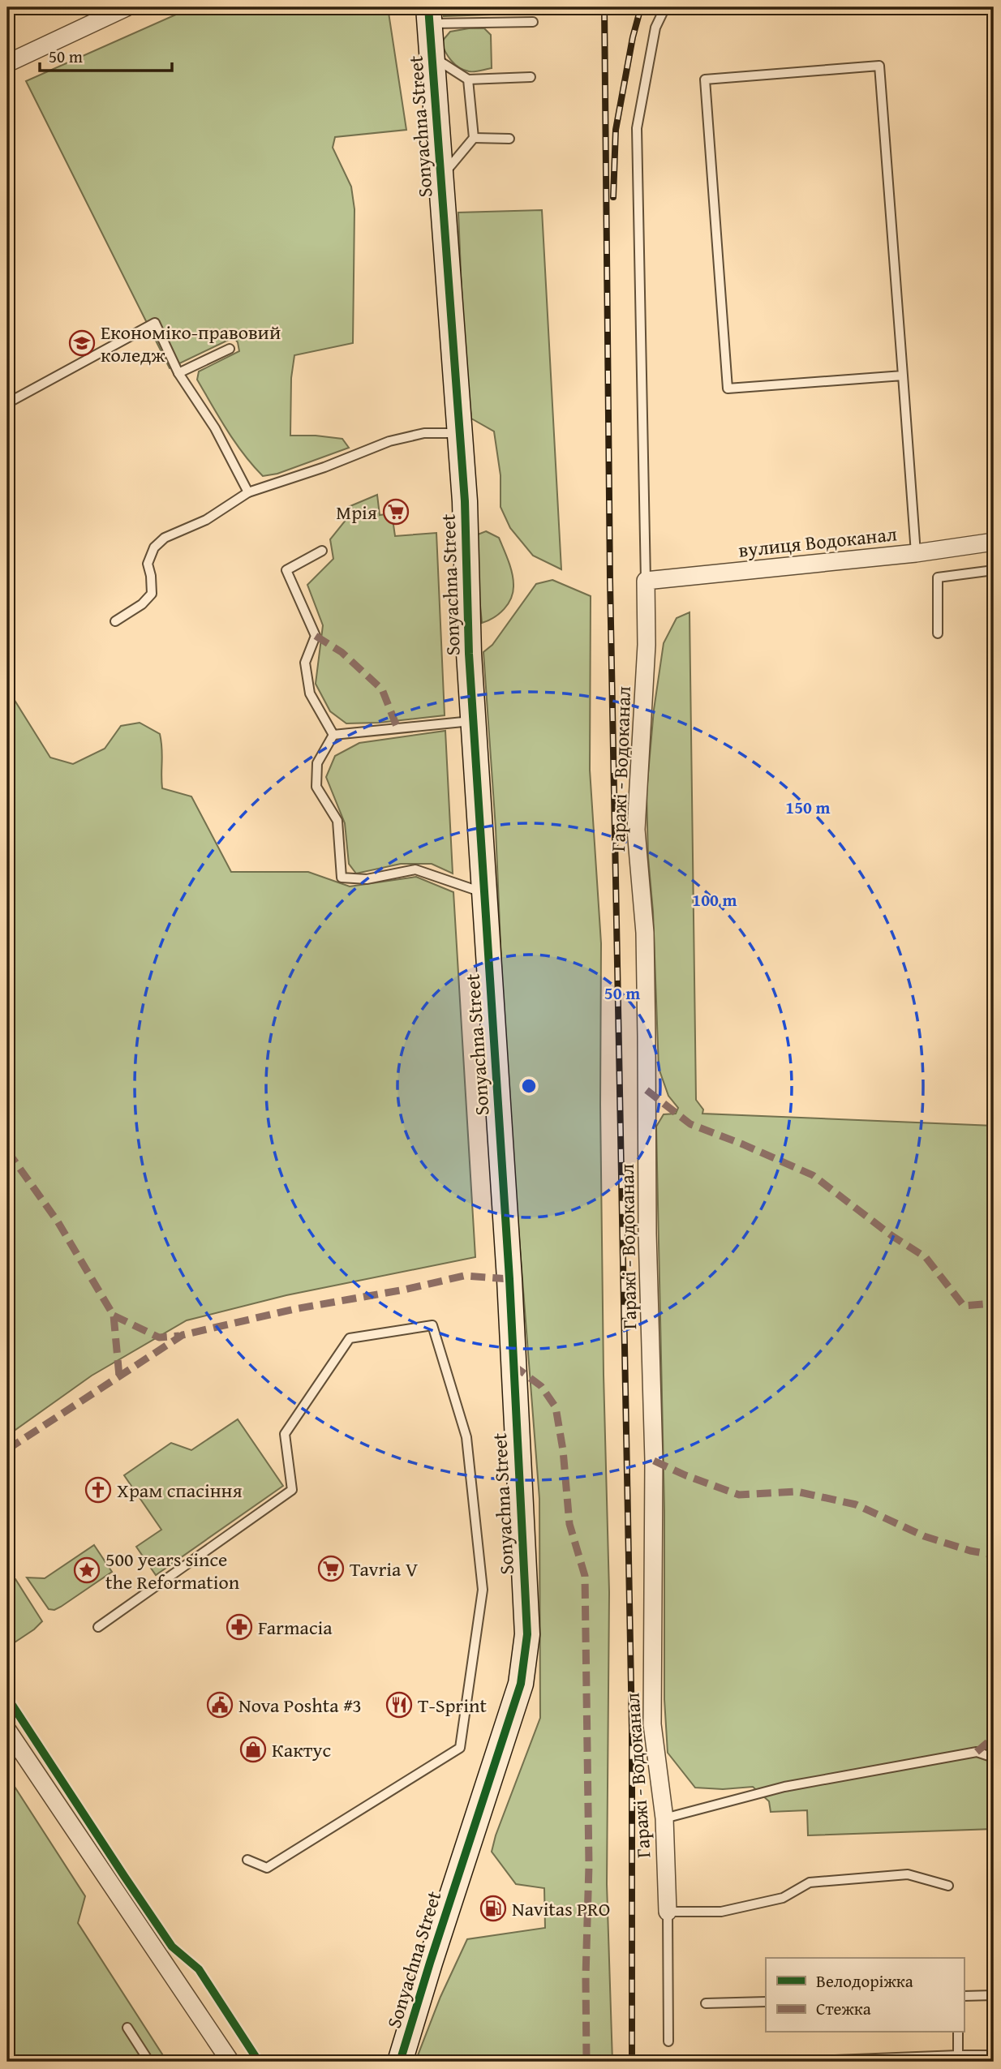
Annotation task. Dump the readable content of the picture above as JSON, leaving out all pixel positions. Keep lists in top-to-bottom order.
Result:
{
  "streets": {
    "street": ["Sonyachna Street", "вулиця Водоканал", "Гаражі - Водоканал"]
  },
  "crossings": [
    ["вулиця Водоканал", "Гаражі - Водоканал"]
  ],
  "places": {
    "school or university": ["Економіко-правовий коледж"],
    "supermarket": ["Мрія", "Tavria V"],
    "church": ["Храм спасіння"],
    "place": ["500 years since the Reformation"],
    "pharmacy": ["Farmacia"],
    "public building": ["Nova Poshta #3"],
    "restaurant": ["T-Sprint"],
    "shop": ["Кактус"],
    "fuel station": ["Navitas PRO"]
  },
  "legend": ["Велодоріжка", "Стежка"],
  "scale_bar": "50 m",
  "rings": ["150 m", "100 m", "50 m"]
}
